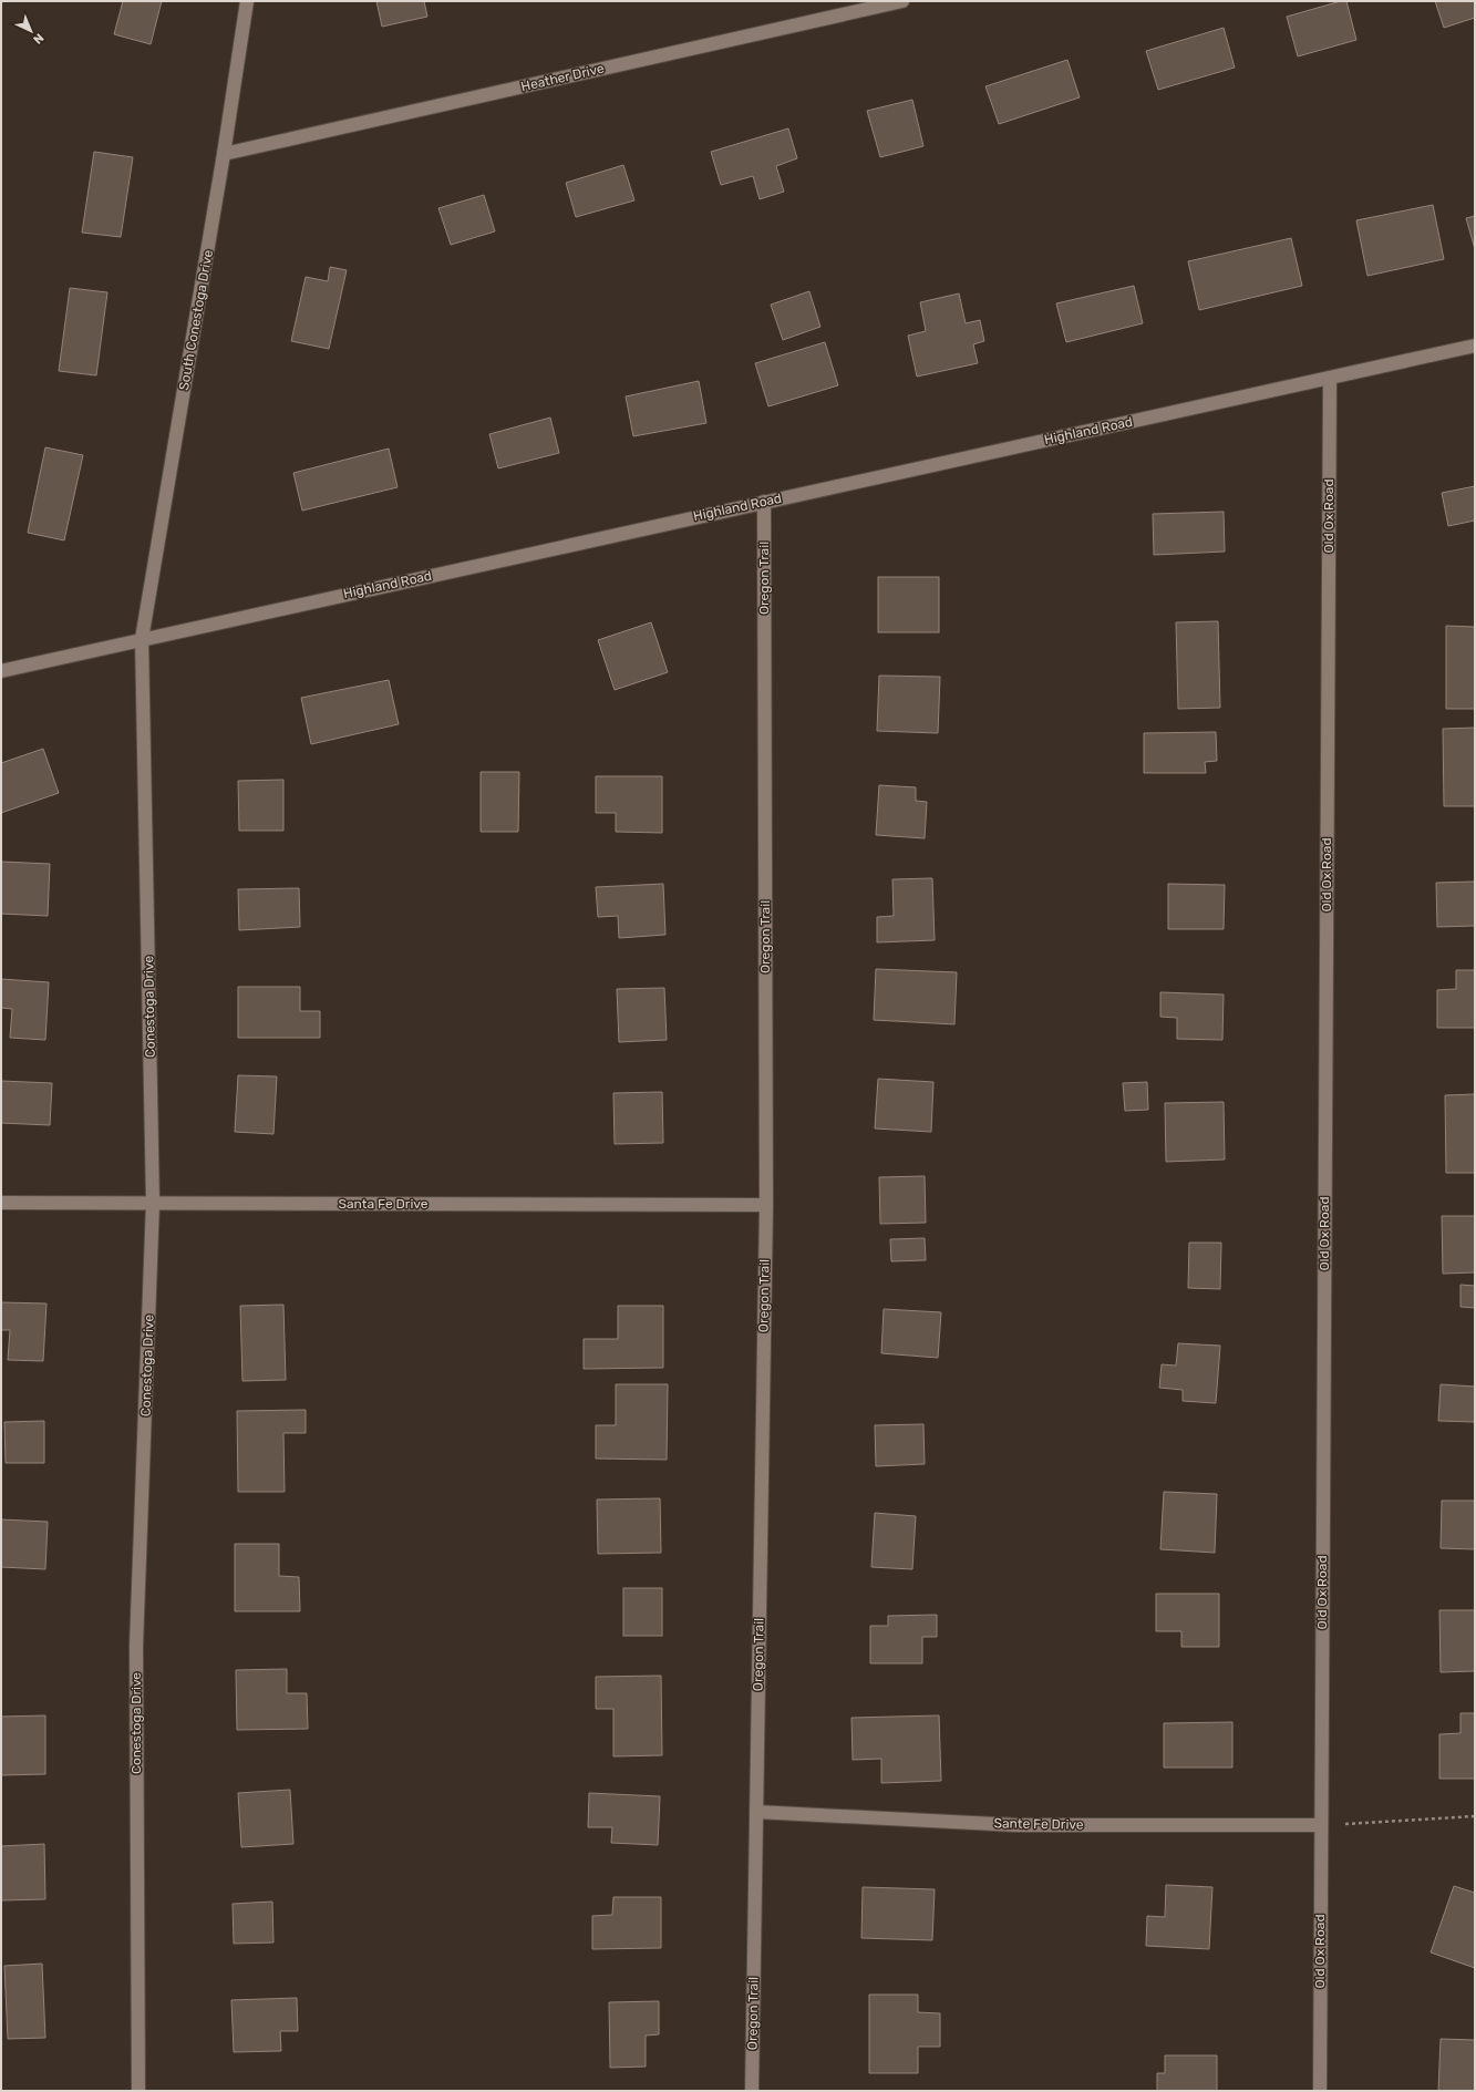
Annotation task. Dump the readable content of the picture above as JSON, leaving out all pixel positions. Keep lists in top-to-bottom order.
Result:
{
  "streets": {
    "street": [
      "Heather Drive",
      "South Conestoga Drive",
      "Highland Road",
      "Old Ox Road",
      "Oregon Trail",
      "Conestoga Drive",
      "Santa Fe Drive",
      "Sante Fe Drive"
    ]
  },
  "crossings": [
    ["Heather Drive", "South Conestoga Drive"],
    ["South Conestoga Drive", "Highland Road"],
    ["South Conestoga Drive", "Conestoga Drive"],
    ["Highland Road", "Old Ox Road"],
    ["Highland Road", "Oregon Trail"],
    ["Highland Road", "Conestoga Drive"],
    ["Old Ox Road", "Sante Fe Drive"],
    ["Oregon Trail", "Santa Fe Drive"],
    ["Oregon Trail", "Sante Fe Drive"],
    ["Conestoga Drive", "Santa Fe Drive"]
  ],
  "north": "bottom right"
}
